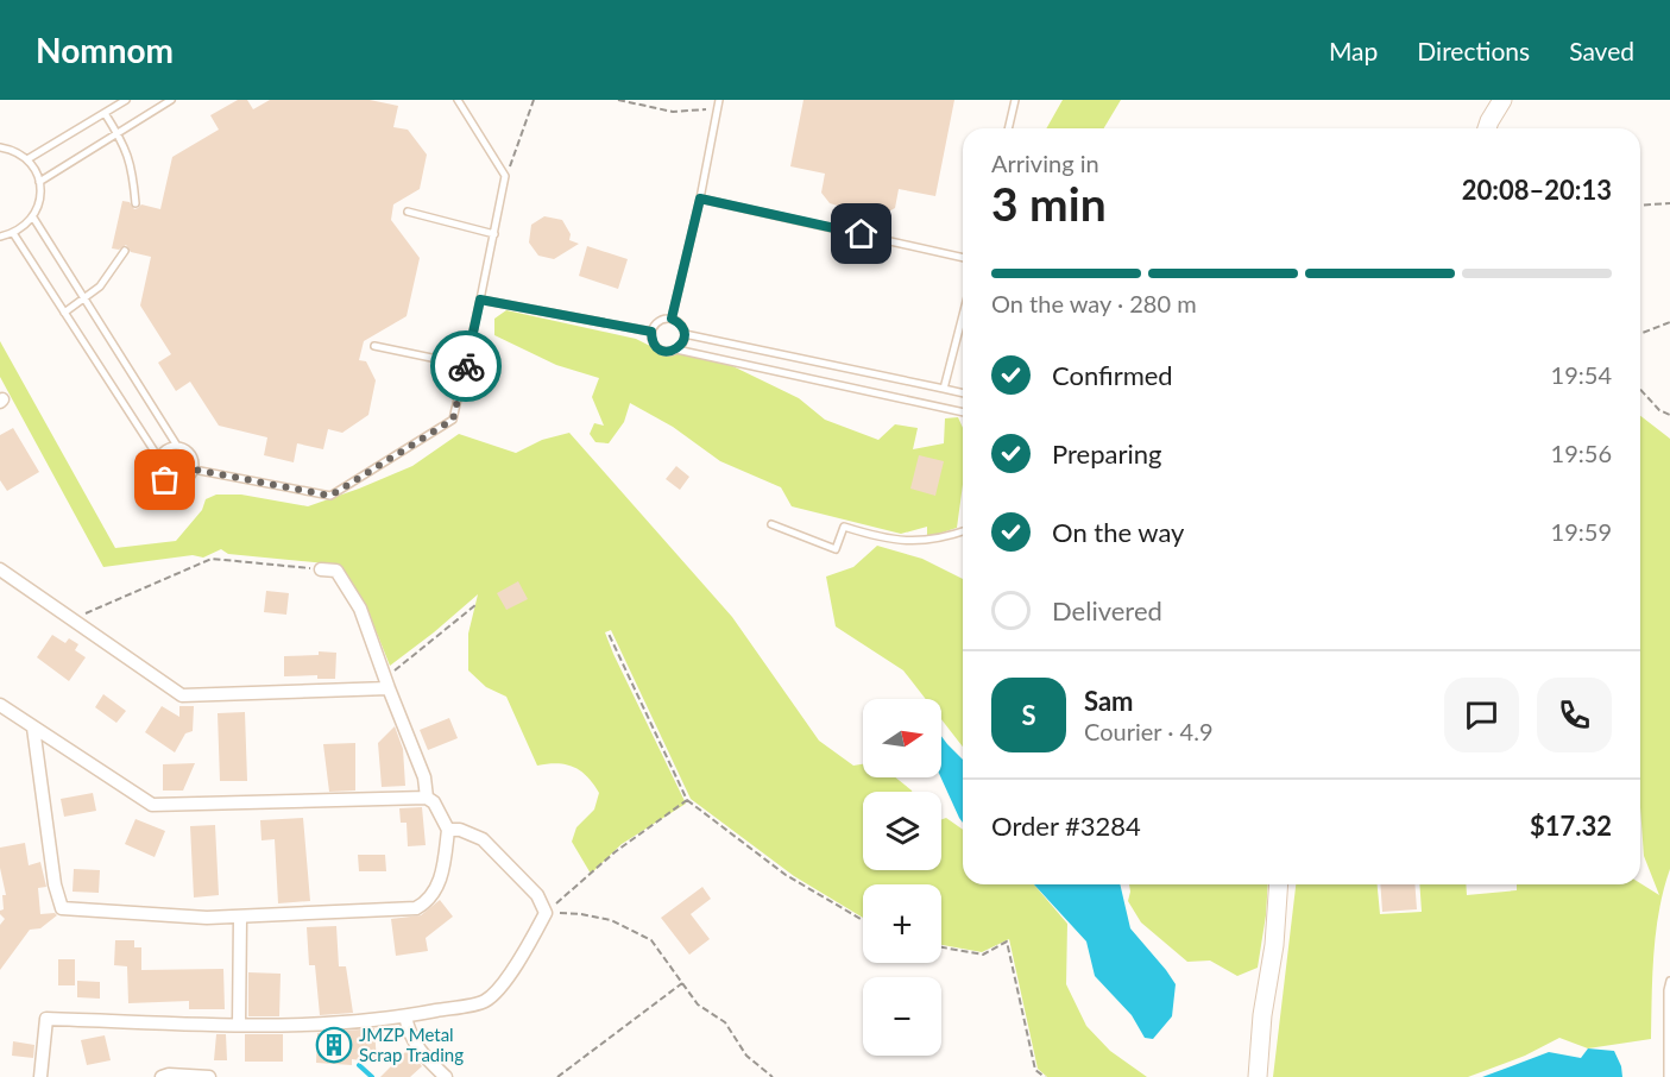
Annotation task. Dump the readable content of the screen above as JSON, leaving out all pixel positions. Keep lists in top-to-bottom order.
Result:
{
  "places": {
    "building": ["JMZP Metal Scrap Trading"]
  },
  "north": "right",
  "page": {
    "header": "Nomnom",
    "nav": ["Map", "Directions", "Saved"],
    "heading": ["3 min", "Arriving in", "20:08–20:13"],
    "panel": [
      "Sam",
      "Courier · 4.9",
      "Order #3284",
      "$17.32"
    ],
    "bar": "On the way · 280 m",
    "list": [
      ["Confirmed", "19:54"],
      ["Preparing", "19:56"],
      ["On the way", "19:59"],
      "Delivered"
    ],
    "round": "S",
    "map_buttons": ["+", "−"]
  }
}
